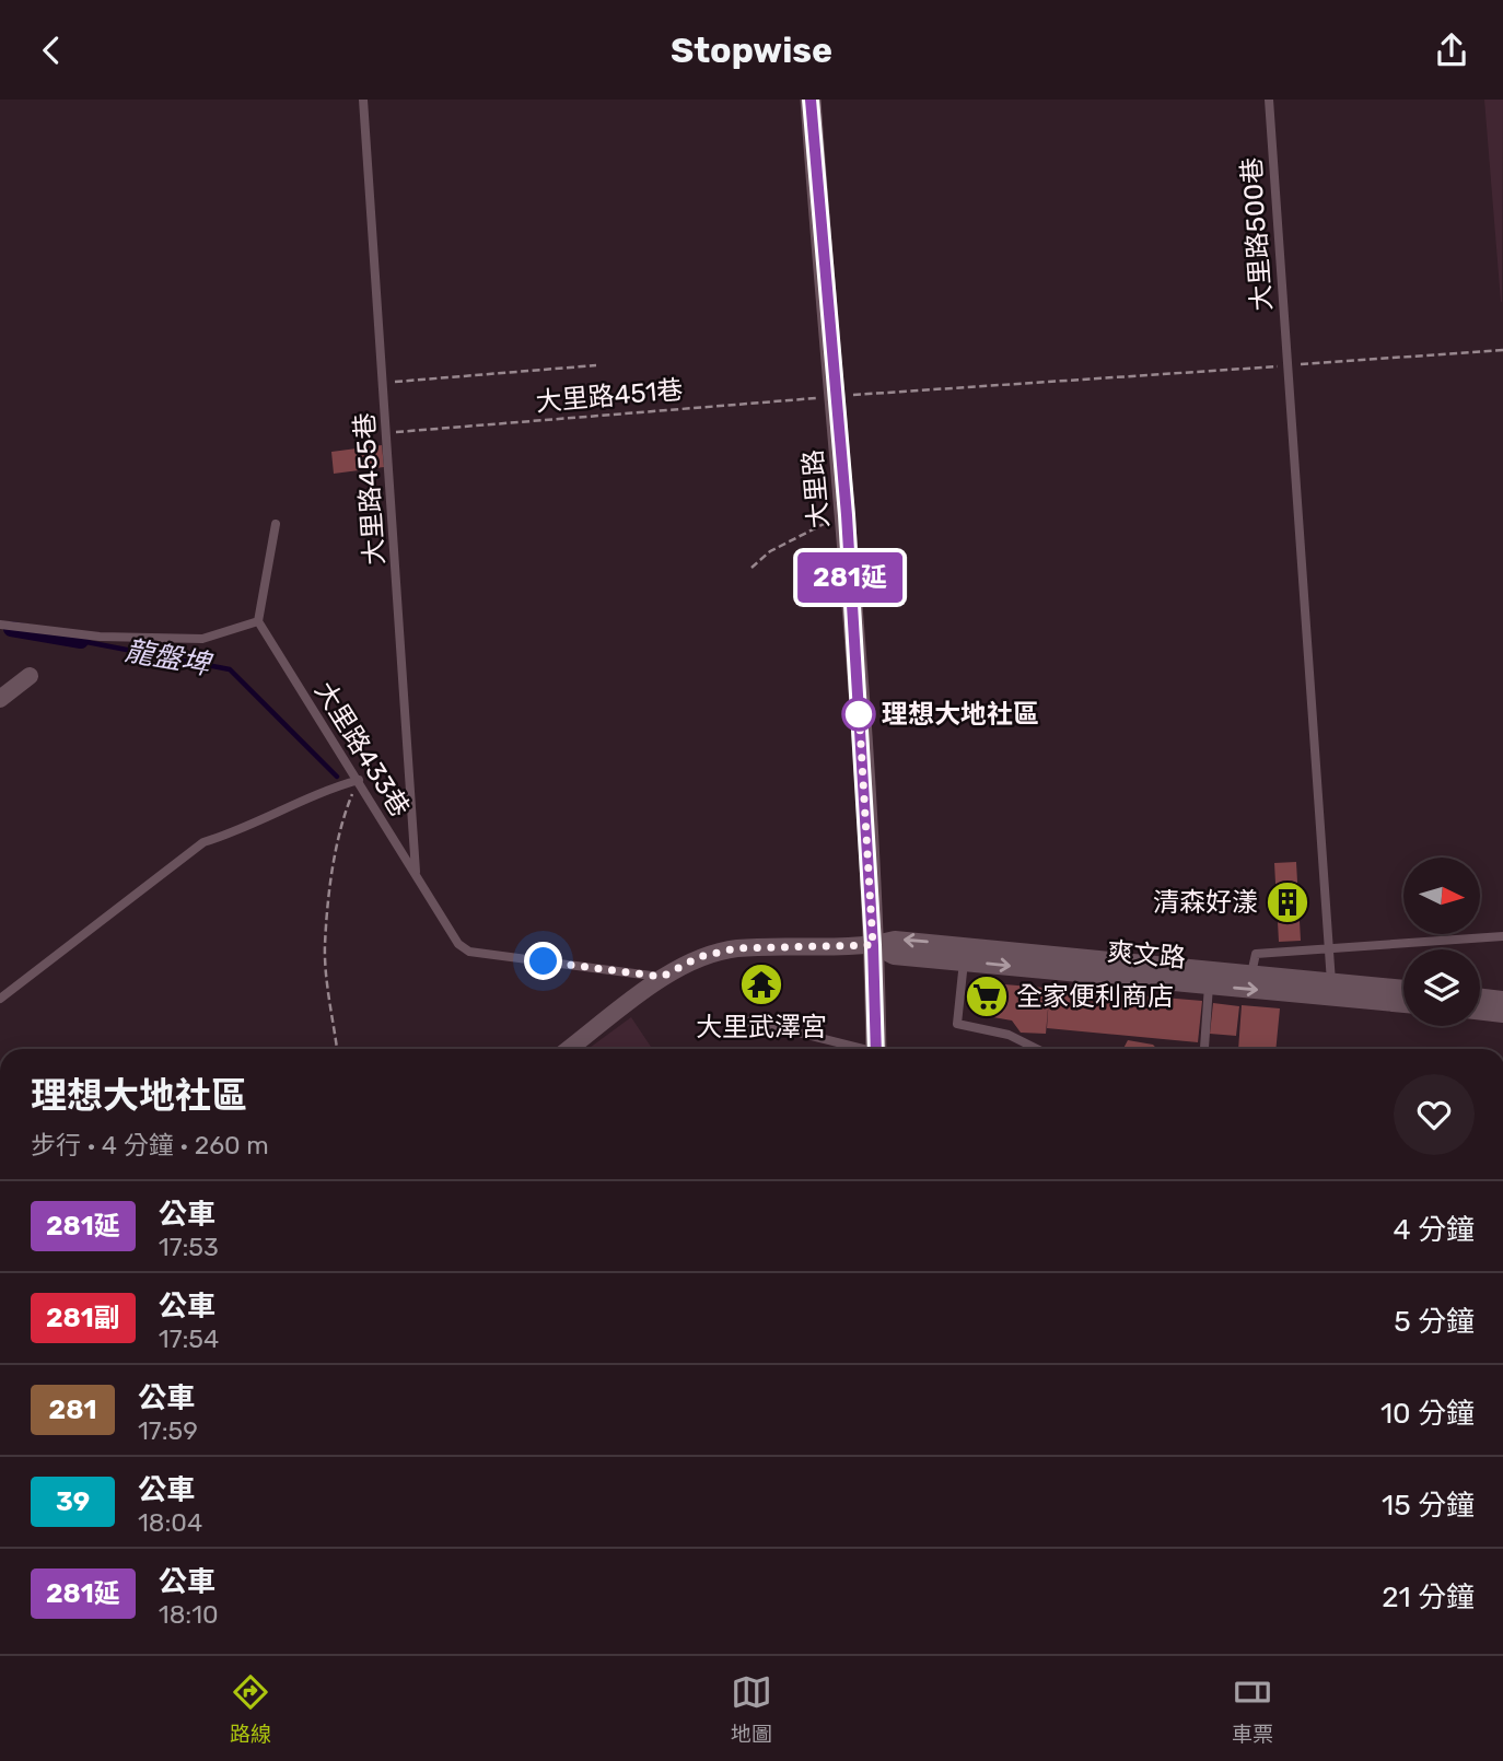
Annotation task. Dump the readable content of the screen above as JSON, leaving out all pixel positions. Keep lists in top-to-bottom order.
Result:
{
  "streets": {
    "street": ["大里路", "爽文路"],
    "lane": ["大里路500巷", "大里路455巷", "大里路433巷"],
    "path": ["大里路451巷"]
  },
  "crossings": [
    ["大里路500巷", "大里路451巷"],
    ["大里路500巷", "爽文路"],
    ["大里路451巷", "大里路455巷"],
    ["大里路451巷", "大里路"],
    ["大里路455巷", "大里路433巷"],
    ["大里路", "爽文路"],
    ["大里路433巷", "爽文路"]
  ],
  "water": ["龍盤埤"],
  "places": {
    "other": ["理想大地社區"],
    "building": ["清森好漾"],
    "temple": ["大里武澤宮"],
    "supermarket": ["全家便利商店"]
  },
  "lines": ["bus line 281延"],
  "north": "right",
  "page": {
    "header": "Stopwise",
    "on_map": "281延",
    "heading": ["理想大地社區", "步行 · 4 分鐘 · 260 m"],
    "list": [
      {
        "mark": "281延",
        "name": "公車",
        "note": "17:53",
        "value": "4 分鐘"
      },
      {
        "mark": "281副",
        "name": "公車",
        "note": "17:54",
        "value": "5 分鐘"
      },
      {
        "mark": "281",
        "name": "公車",
        "note": "17:59",
        "value": "10 分鐘"
      },
      {
        "mark": "39",
        "name": "公車",
        "note": "18:04",
        "value": "15 分鐘"
      },
      {
        "mark": "281延",
        "name": "公車",
        "note": "18:10",
        "value": "21 分鐘"
      }
    ],
    "tabs": ["路線", "地圖", "車票"]
  }
}
